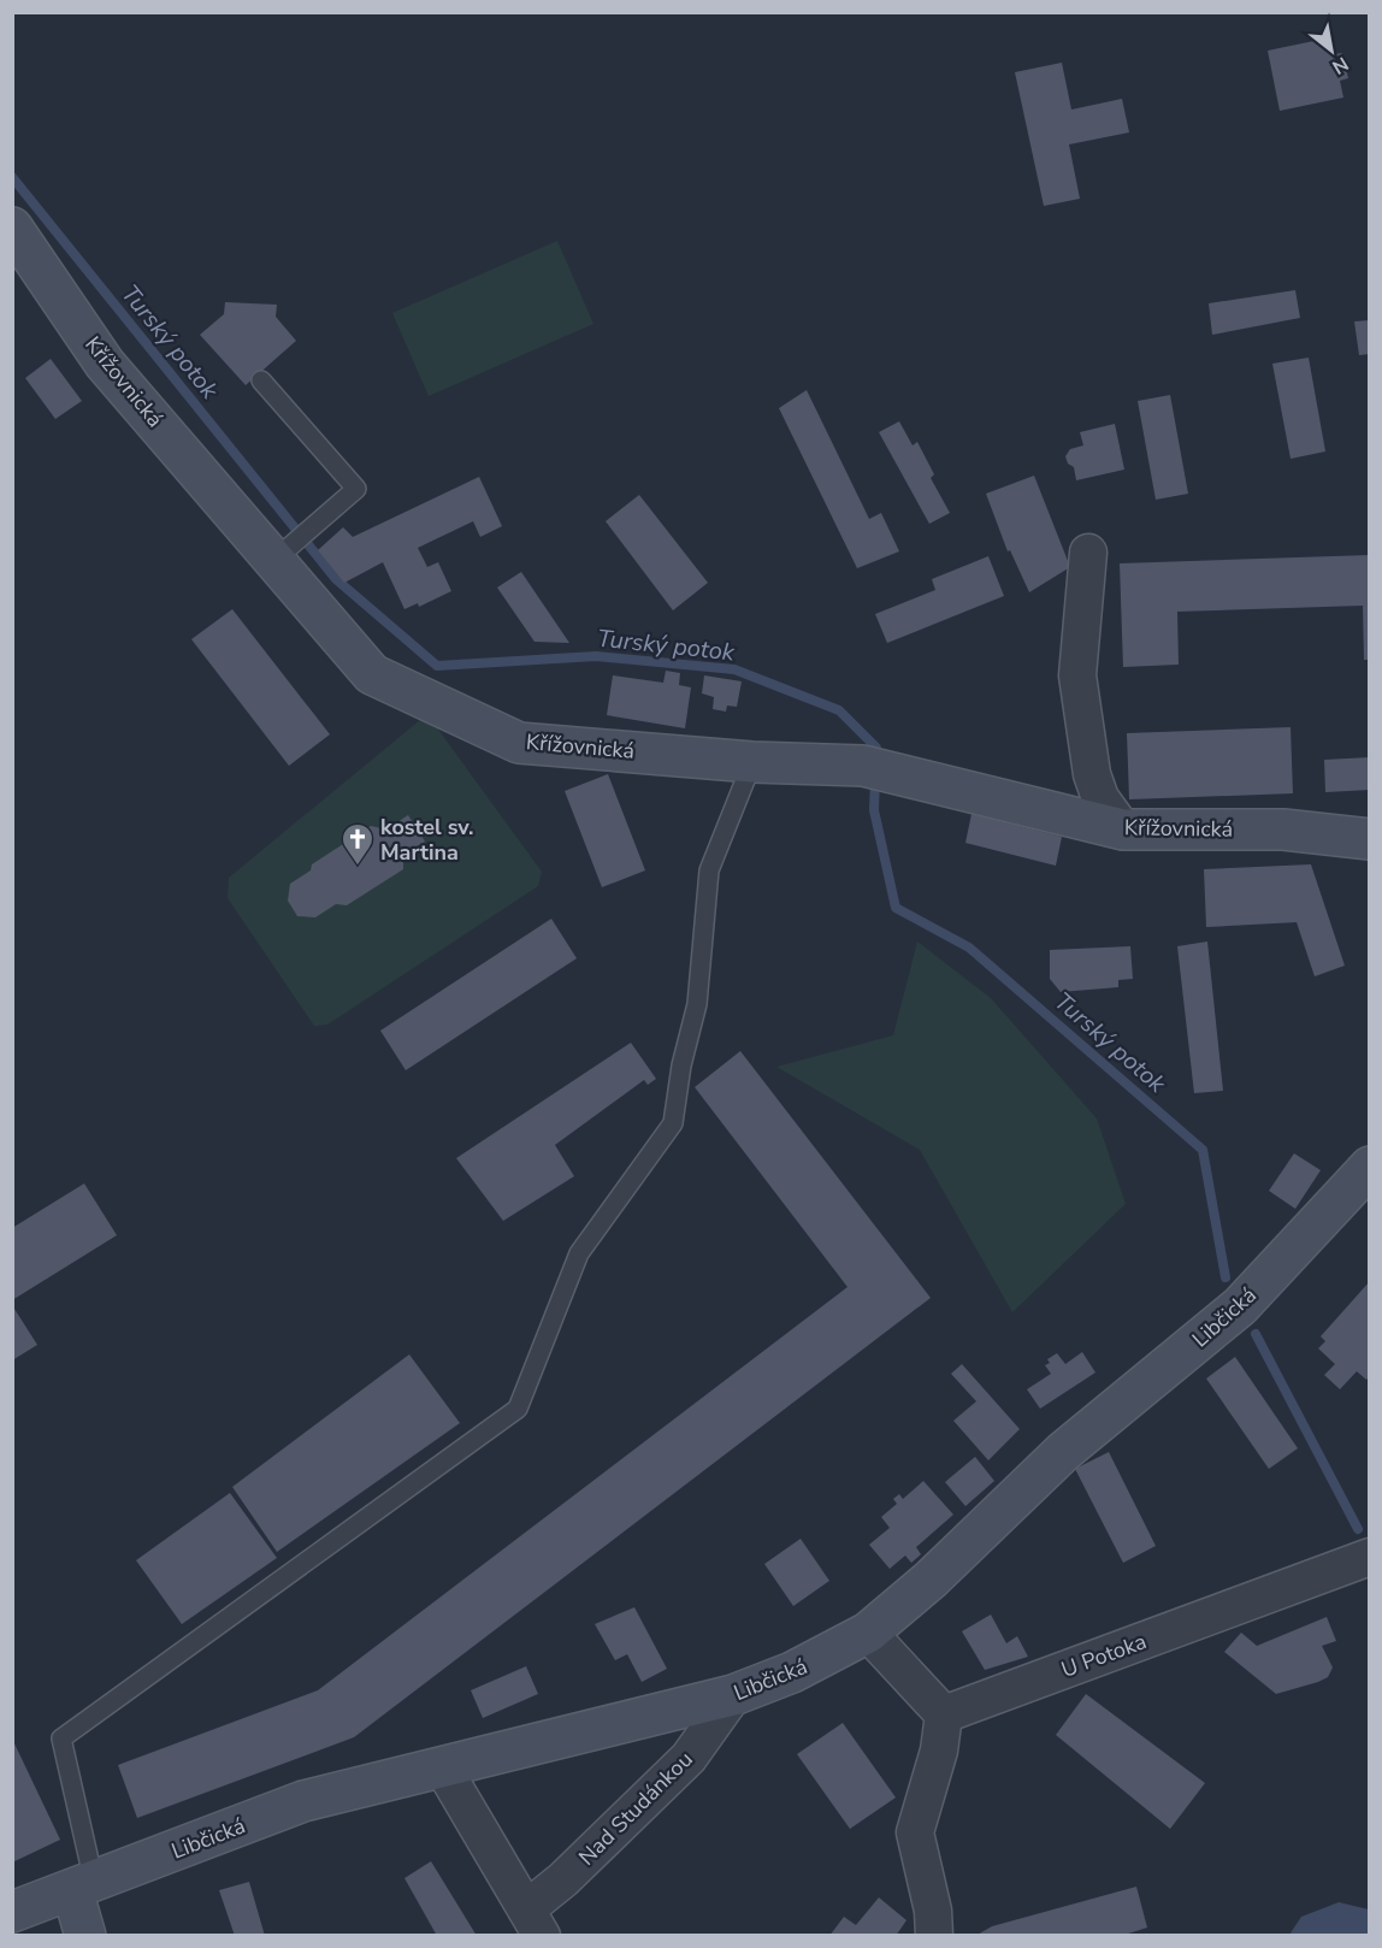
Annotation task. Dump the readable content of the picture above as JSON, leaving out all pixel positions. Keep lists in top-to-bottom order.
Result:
{
  "streets": {
    "street": [
      "Křížovnická",
      "Libčická",
      "U Potoka",
      "Nad Studánkou"
    ]
  },
  "crossings": [
    ["Libčická", "Nad Studánkou"]
  ],
  "water": ["Turský potok"],
  "places": {
    "church": ["kostel sv. Martina"]
  },
  "north": "bottom right"
}
